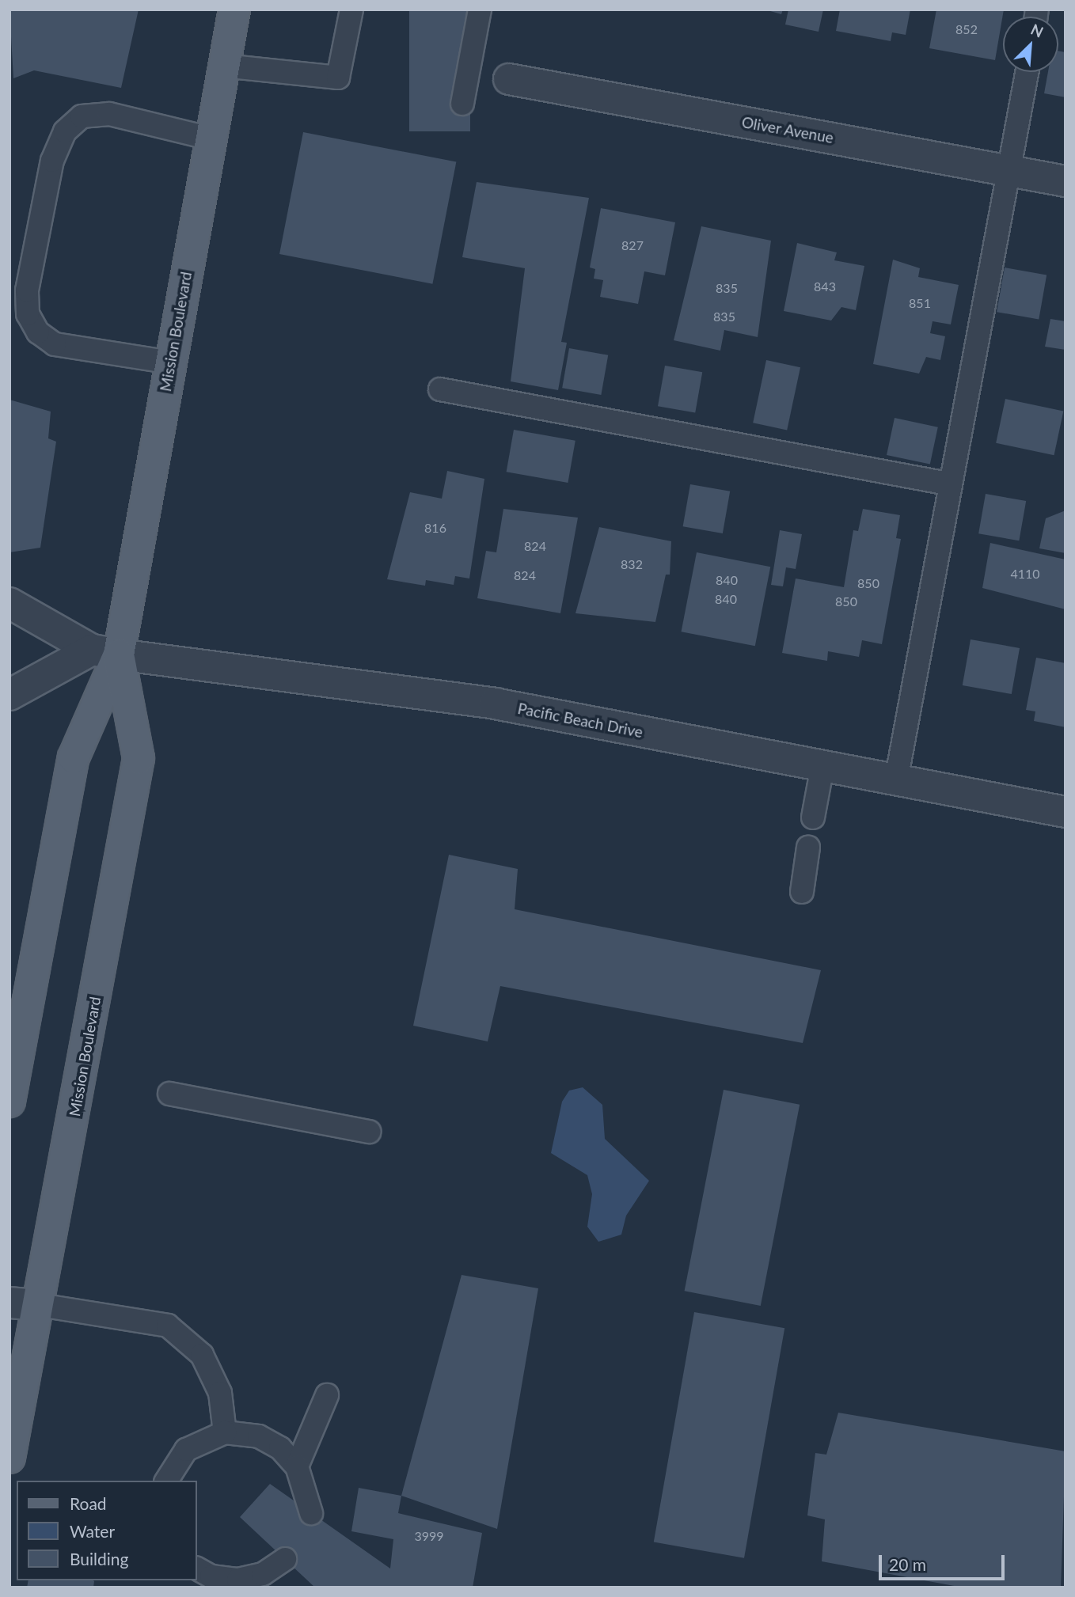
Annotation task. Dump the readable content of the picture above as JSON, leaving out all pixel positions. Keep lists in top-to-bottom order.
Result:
{
  "streets": {
    "main road": ["Mission Boulevard"],
    "street": ["Oliver Avenue", "Pacific Beach Drive"]
  },
  "crossings": [
    ["Mission Boulevard", "Pacific Beach Drive"]
  ],
  "house_numbers": [
    "852",
    "827",
    "843",
    "835",
    "851",
    "835",
    "816",
    "824",
    "832",
    "4110",
    "824",
    "840",
    "850",
    "840",
    "850",
    "3999"
  ],
  "legend": ["Road", "Water", "Building"],
  "scale_bar": "20 m",
  "north": "top right"
}
